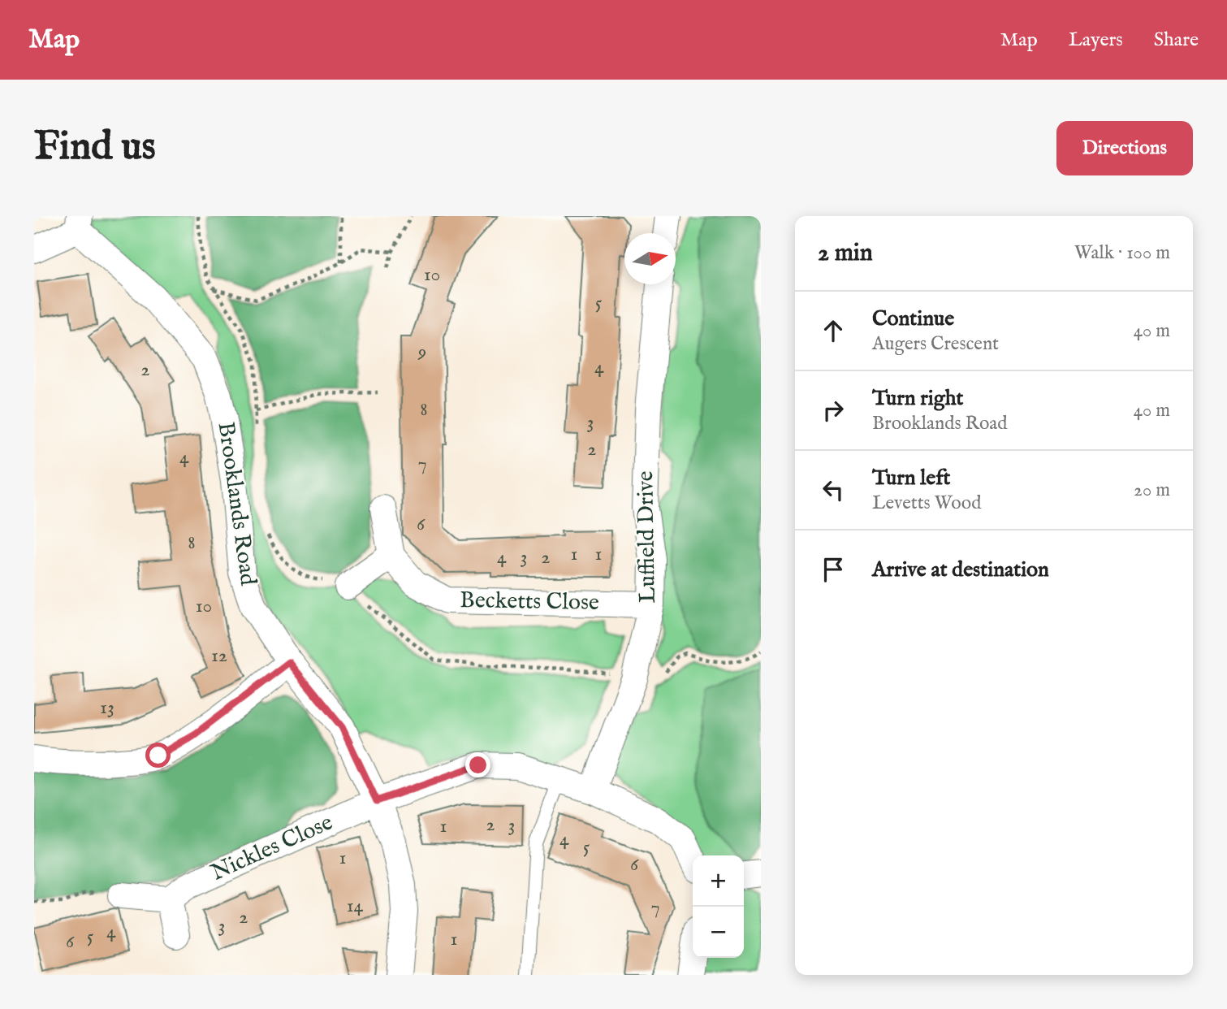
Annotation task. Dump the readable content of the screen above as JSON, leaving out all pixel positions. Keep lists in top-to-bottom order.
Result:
{
  "streets": {
    "street": [
      "Brooklands Road",
      "Luffield Drive",
      "Becketts Close",
      "Nickles Close"
    ]
  },
  "crossings": [
    ["Brooklands Road", "Nickles Close"],
    ["Luffield Drive", "Becketts Close"],
    ["Luffield Drive", "Nickles Close"]
  ],
  "house_numbers": [
    "10",
    "5",
    "9",
    "4",
    "2",
    "8",
    "3",
    "2",
    "4",
    "7",
    "6",
    "8",
    "1",
    "1",
    "4",
    "3",
    "2",
    "10",
    "12",
    "13",
    "2",
    "3",
    "1",
    "4",
    "5",
    "1",
    "6",
    "14",
    "7",
    "2",
    "3",
    "4",
    "5",
    "1",
    "6"
  ],
  "north": "right",
  "page": {
    "header": "Map",
    "nav": ["Map", "Layers", "Share"],
    "buttons": "Directions",
    "title": "Find us",
    "heading": ["2 min", "Walk · 100 m"],
    "list": [
      ["Continue", "Augers Crescent", "40 m"],
      ["Turn right", "Brooklands Road", "40 m"],
      ["Turn left", "Levetts Wood", "20 m"],
      "Arrive at destination"
    ],
    "map_buttons": ["+", "−"]
  }
}
